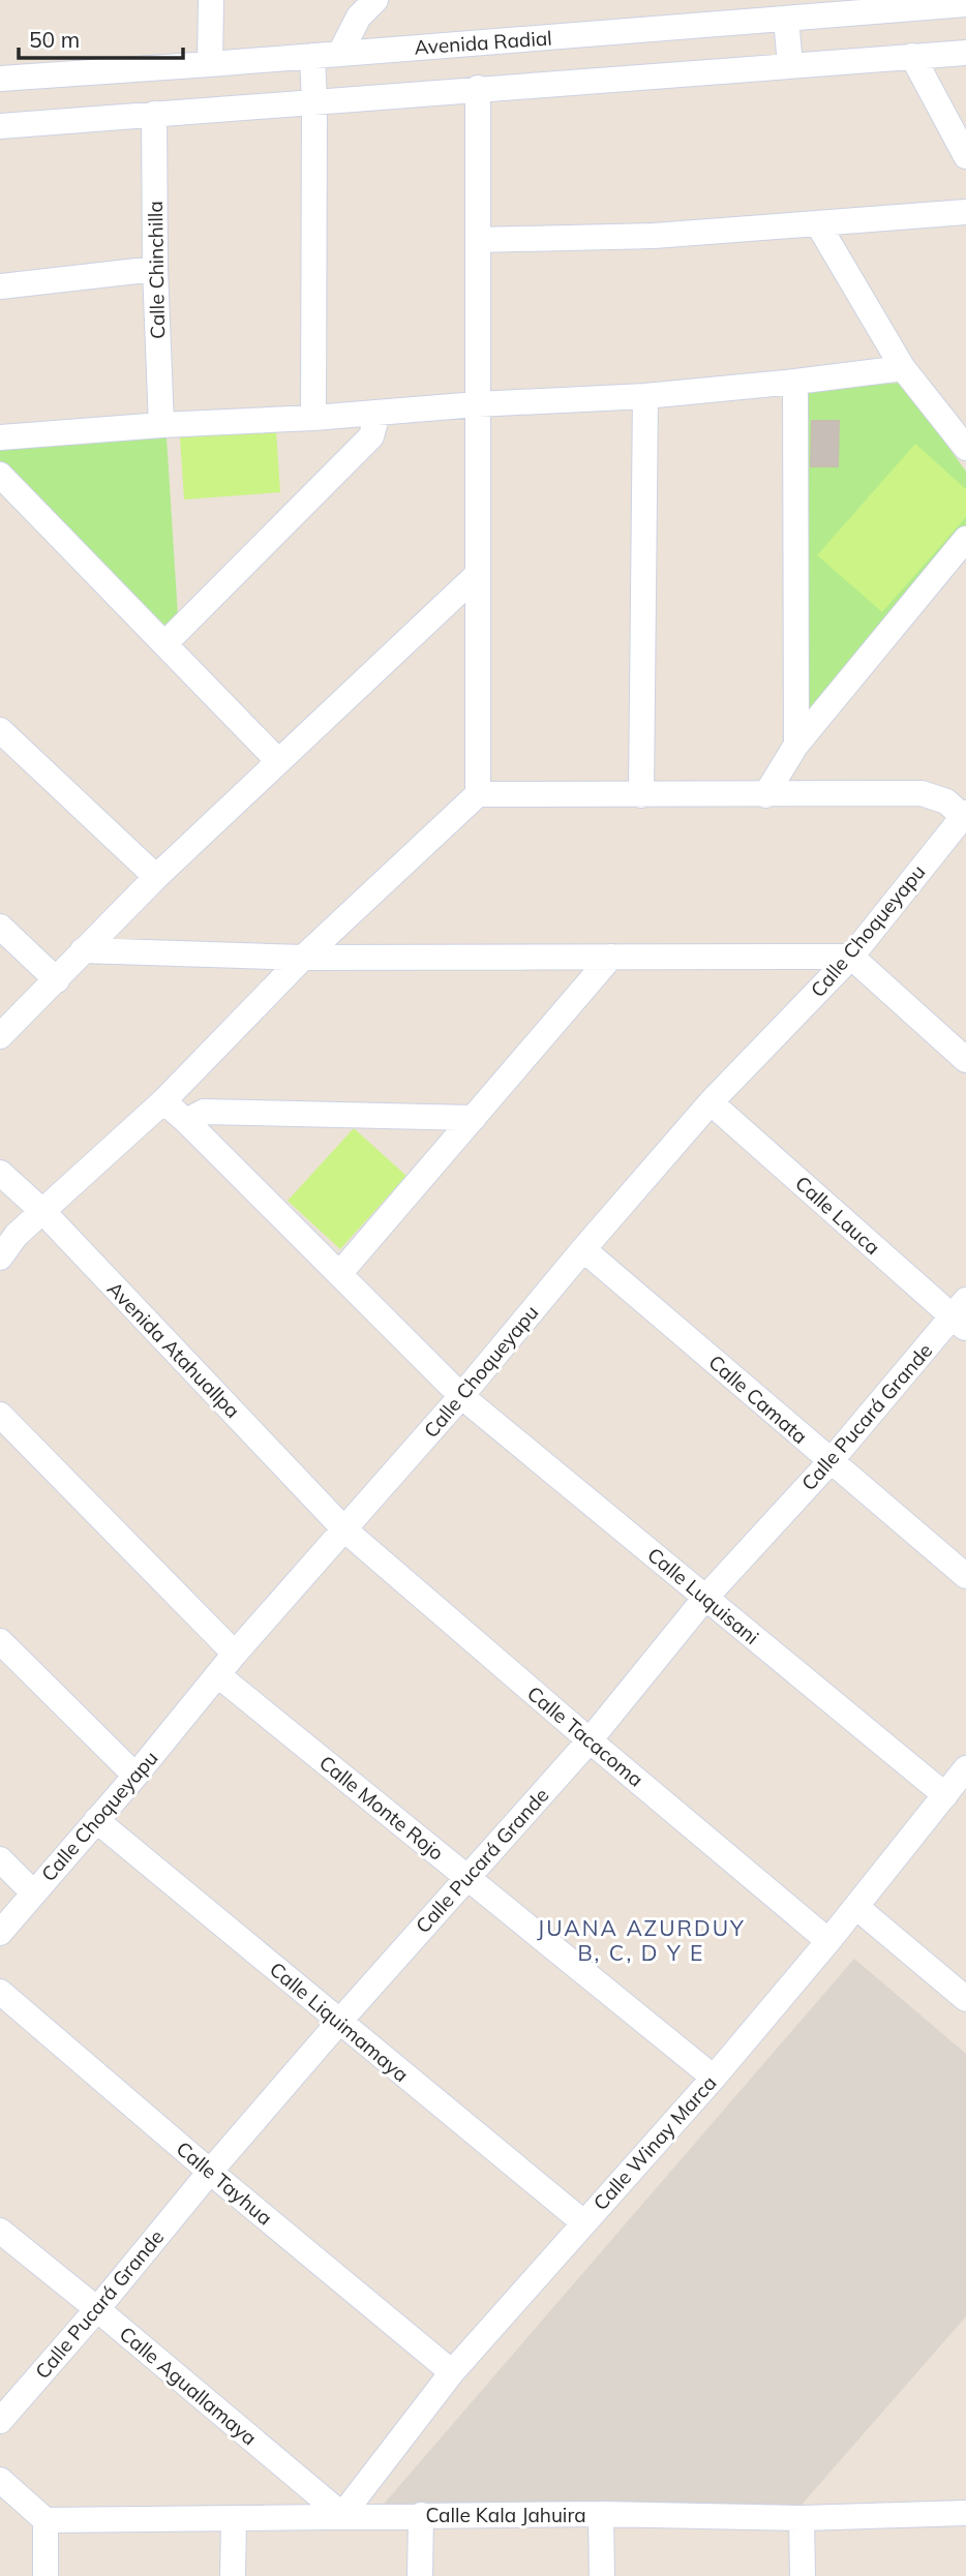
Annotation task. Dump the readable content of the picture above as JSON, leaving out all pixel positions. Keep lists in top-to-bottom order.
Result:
{
  "streets": {
    "street": [
      "Avenida Radial",
      "Calle Chinchilla",
      "Calle Choqueyapu",
      "Calle Lauca",
      "Avenida Atahuallpa",
      "Calle Camata",
      "Calle Pucará Grande",
      "Calle Luquisani",
      "Calle Tacacoma",
      "Calle Monte Rojo",
      "Calle Liquimamaya",
      "Calle Winay Marca",
      "Calle Tayhua",
      "Calle Aguallamaya",
      "Calle Kala Jahuira"
    ]
  },
  "crossings": [
    ["Calle Choqueyapu", "Calle Lauca"],
    ["Calle Choqueyapu", "Avenida Atahuallpa"],
    ["Calle Choqueyapu", "Calle Camata"],
    ["Calle Choqueyapu", "Calle Luquisani"],
    ["Calle Choqueyapu", "Calle Tacacoma"],
    ["Calle Choqueyapu", "Calle Monte Rojo"],
    ["Calle Choqueyapu", "Calle Liquimamaya"],
    ["Calle Lauca", "Calle Pucará Grande"],
    ["Avenida Atahuallpa", "Calle Tacacoma"],
    ["Calle Camata", "Calle Pucará Grande"],
    ["Calle Pucará Grande", "Calle Luquisani"],
    ["Calle Pucará Grande", "Calle Tacacoma"],
    ["Calle Pucará Grande", "Calle Monte Rojo"],
    ["Calle Pucará Grande", "Calle Liquimamaya"],
    ["Calle Pucará Grande", "Calle Tayhua"],
    ["Calle Pucará Grande", "Calle Aguallamaya"],
    ["Calle Luquisani", "Calle Winay Marca"],
    ["Calle Tacacoma", "Calle Winay Marca"],
    ["Calle Monte Rojo", "Calle Winay Marca"],
    ["Calle Liquimamaya", "Calle Winay Marca"],
    ["Calle Winay Marca", "Calle Tayhua"],
    ["Calle Winay Marca", "Calle Aguallamaya"],
    ["Calle Winay Marca", "Calle Kala Jahuira"],
    ["Calle Aguallamaya", "Calle Kala Jahuira"]
  ],
  "districts": ["JUANA AZURDUY B, C, D Y E"],
  "scale_bar": "50 m"
}
